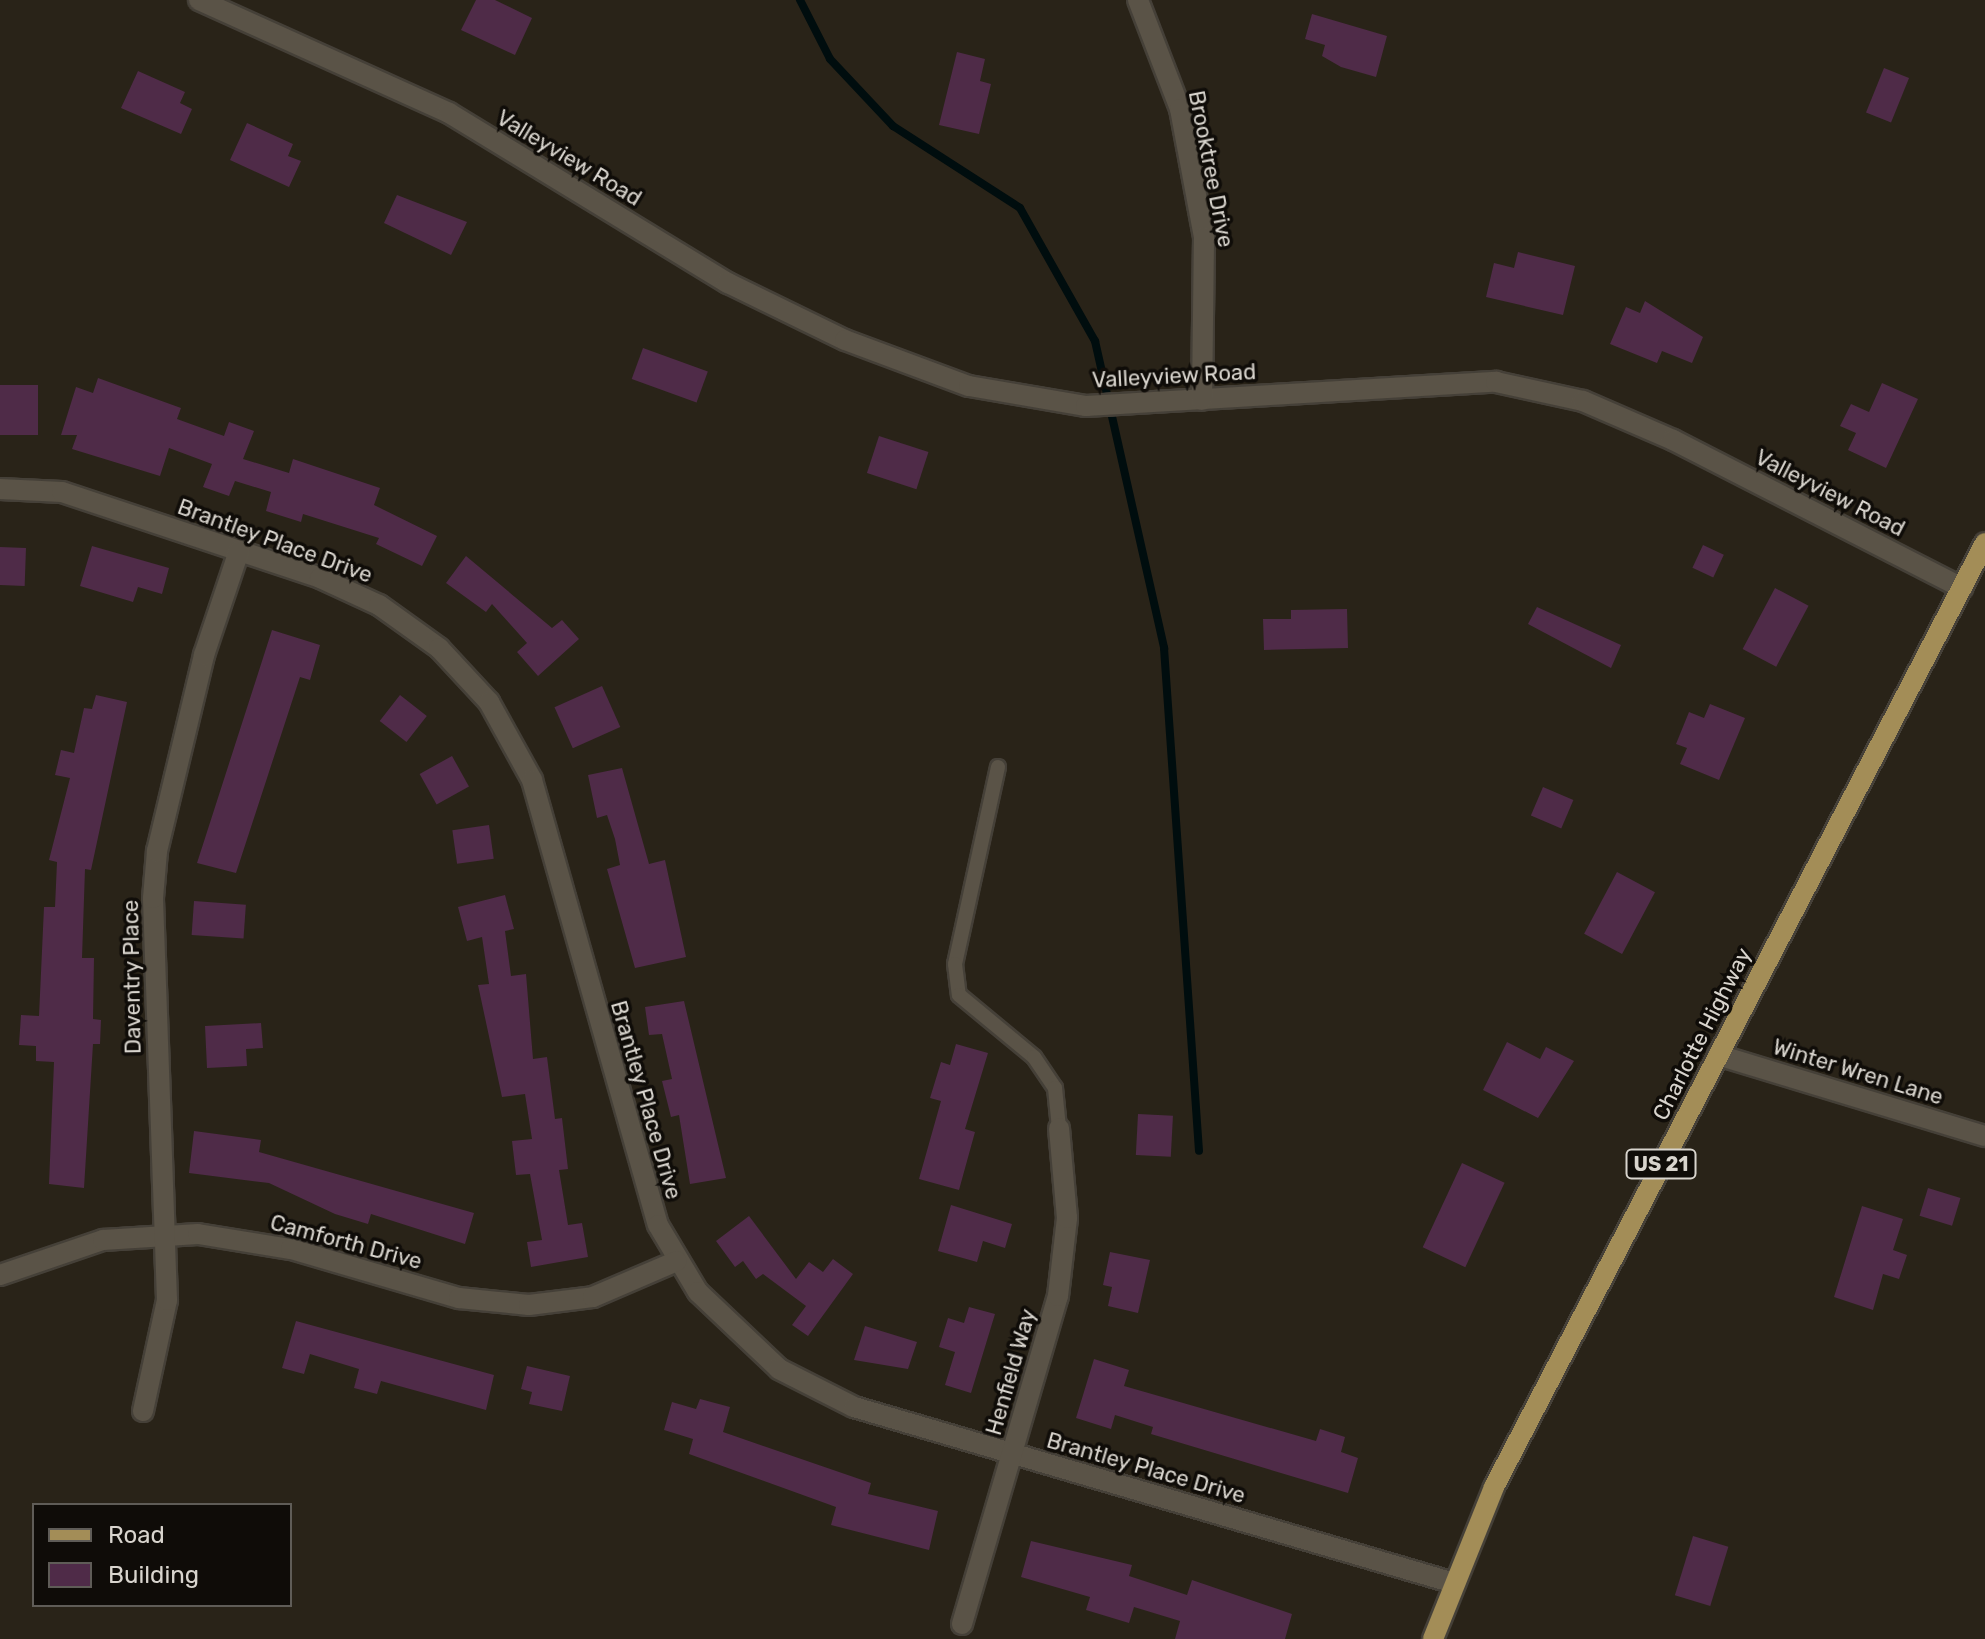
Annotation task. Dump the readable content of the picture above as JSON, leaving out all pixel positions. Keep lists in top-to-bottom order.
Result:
{
  "streets": {
    "main road": ["Charlotte Highway", "US 21"],
    "street": [
      "Valleyview Road",
      "Brooktree Drive",
      "Brantley Place Drive",
      "Daventry Place",
      "Winter Wren Lane",
      "Camforth Drive",
      "Henfield Way"
    ]
  },
  "crossings": [
    ["Valleyview Road", "Brooktree Drive"],
    ["Valleyview Road", "Charlotte Highway"],
    ["Brantley Place Drive", "Daventry Place"],
    ["Brantley Place Drive", "Charlotte Highway"],
    ["Brantley Place Drive", "Camforth Drive"],
    ["Brantley Place Drive", "Henfield Way"],
    ["Daventry Place", "Camforth Drive"],
    ["Charlotte Highway", "Winter Wren Lane"]
  ],
  "legend": ["Road", "Building"]
}
